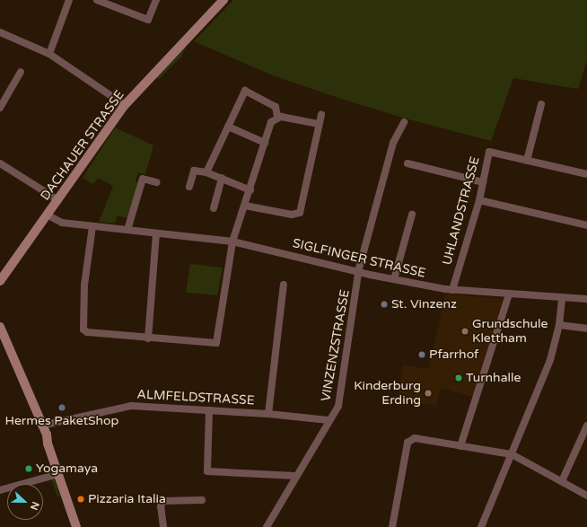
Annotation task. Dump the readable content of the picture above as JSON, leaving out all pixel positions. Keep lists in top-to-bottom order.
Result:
{
  "streets": {
    "street": [
      "DACHAUER STRASSE",
      "UHLANDSTRASSE",
      "SIGLFINGER STRASSE",
      "VINZENZSTRASSE",
      "ALMFELDSTRASSE"
    ]
  },
  "crossings": [
    ["DACHAUER STRASSE", "SIGLFINGER STRASSE"],
    ["UHLANDSTRASSE", "SIGLFINGER STRASSE"],
    ["SIGLFINGER STRASSE", "VINZENZSTRASSE"],
    ["VINZENZSTRASSE", "ALMFELDSTRASSE"]
  ],
  "places": [
    "St. Vinzenz",
    "Grundschule Klettham",
    "Pfarrhof",
    "Turnhalle",
    "Kinderburg Erding",
    "Hermes PaketShop",
    "Yogamaya",
    "Pizzaria Italia"
  ],
  "north": "right"
}
